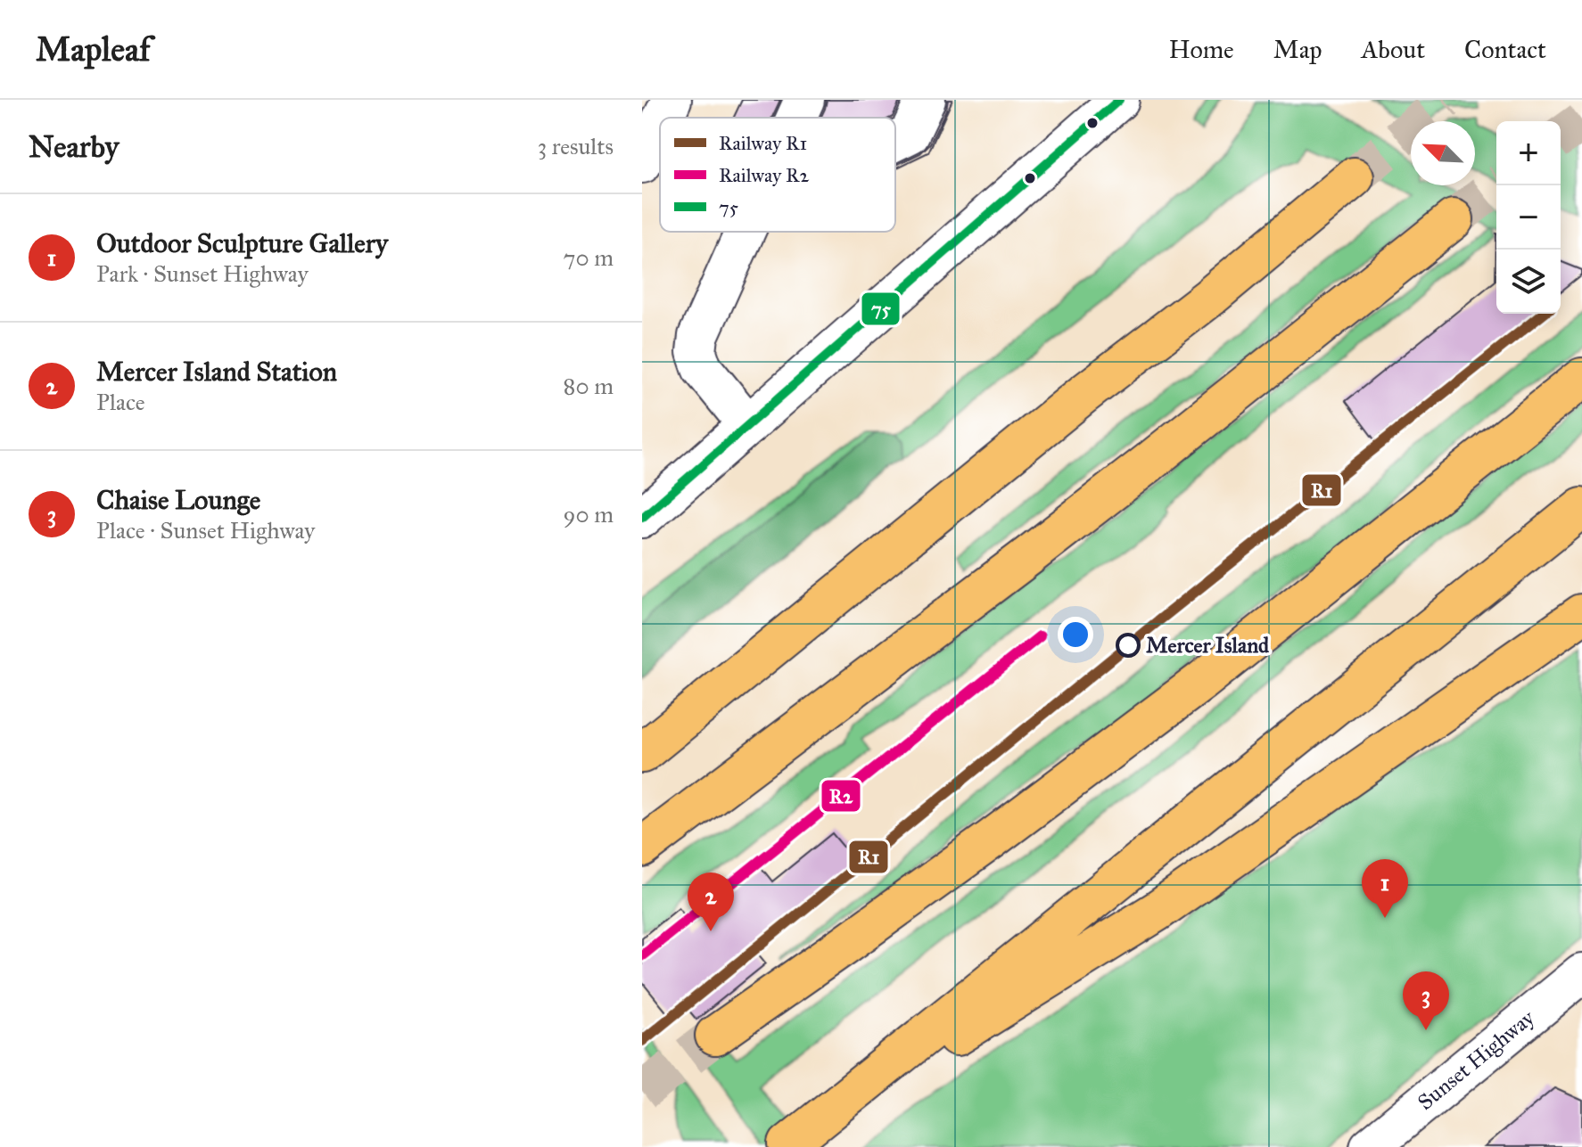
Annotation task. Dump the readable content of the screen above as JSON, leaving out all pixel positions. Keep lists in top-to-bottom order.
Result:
{
  "streets": {
    "street": ["Sunset Highway"]
  },
  "places": ["Mercer Island"],
  "lines": ["transit line 75", "rail line R1", "rail line R2"],
  "legend": ["Railway R1", "Railway R2", "75"],
  "north": "top left",
  "page": {
    "header": "Mapleaf",
    "nav": [
      "Home",
      "Map",
      "About",
      "Contact"
    ],
    "heading": ["Nearby", "3 results"],
    "map_buttons": ["+", "−"],
    "list": [
      {
        "mark": "1",
        "name": "Outdoor Sculpture Gallery",
        "note": "Park · Sunset Highway",
        "value": "70 m"
      },
      {
        "mark": "2",
        "name": "Mercer Island Station",
        "note": "Place",
        "value": "80 m"
      },
      {
        "mark": "3",
        "name": "Chaise Lounge",
        "note": "Place · Sunset Highway",
        "value": "90 m"
      }
    ],
    "pins": ["1", "2", "3"]
  }
}
